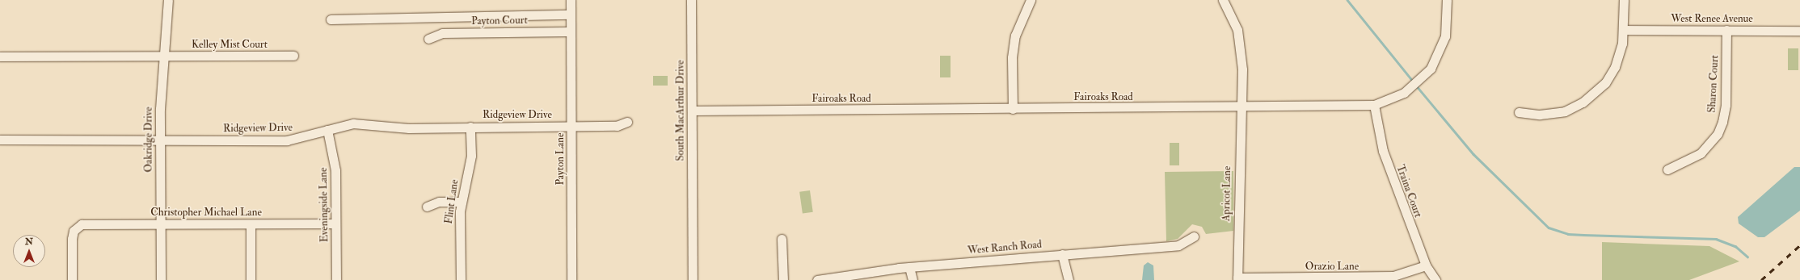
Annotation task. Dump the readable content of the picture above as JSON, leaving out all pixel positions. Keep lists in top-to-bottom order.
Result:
{
  "streets": {
    "street": [
      "West Renee Avenue",
      "Payton Court",
      "Kelley Mist Court",
      "Sharon Court",
      "Fairoaks Road",
      "South MacArthur Drive",
      "Ridgeview Drive",
      "Oakridge Drive",
      "Payton Lane",
      "Traina Court",
      "Apricot Lane",
      "Flint Lane",
      "Eveningside Lane",
      "Christopher Michael Lane",
      "West Ranch Road",
      "Orazio Lane"
    ]
  },
  "crossings": [
    ["West Renee Avenue", "Sharon Court"],
    ["Payton Court", "Payton Lane"],
    ["Kelley Mist Court", "Oakridge Drive"],
    ["Fairoaks Road", "South MacArthur Drive"],
    ["Fairoaks Road", "Traina Court"],
    ["Fairoaks Road", "Apricot Lane"],
    ["Ridgeview Drive", "Oakridge Drive"],
    ["Ridgeview Drive", "Payton Lane"],
    ["Ridgeview Drive", "Flint Lane"],
    ["Ridgeview Drive", "Eveningside Lane"],
    ["Oakridge Drive", "Christopher Michael Lane"],
    ["Traina Court", "Orazio Lane"],
    ["Apricot Lane", "Orazio Lane"],
    ["Eveningside Lane", "Christopher Michael Lane"]
  ],
  "north": "top"
}
